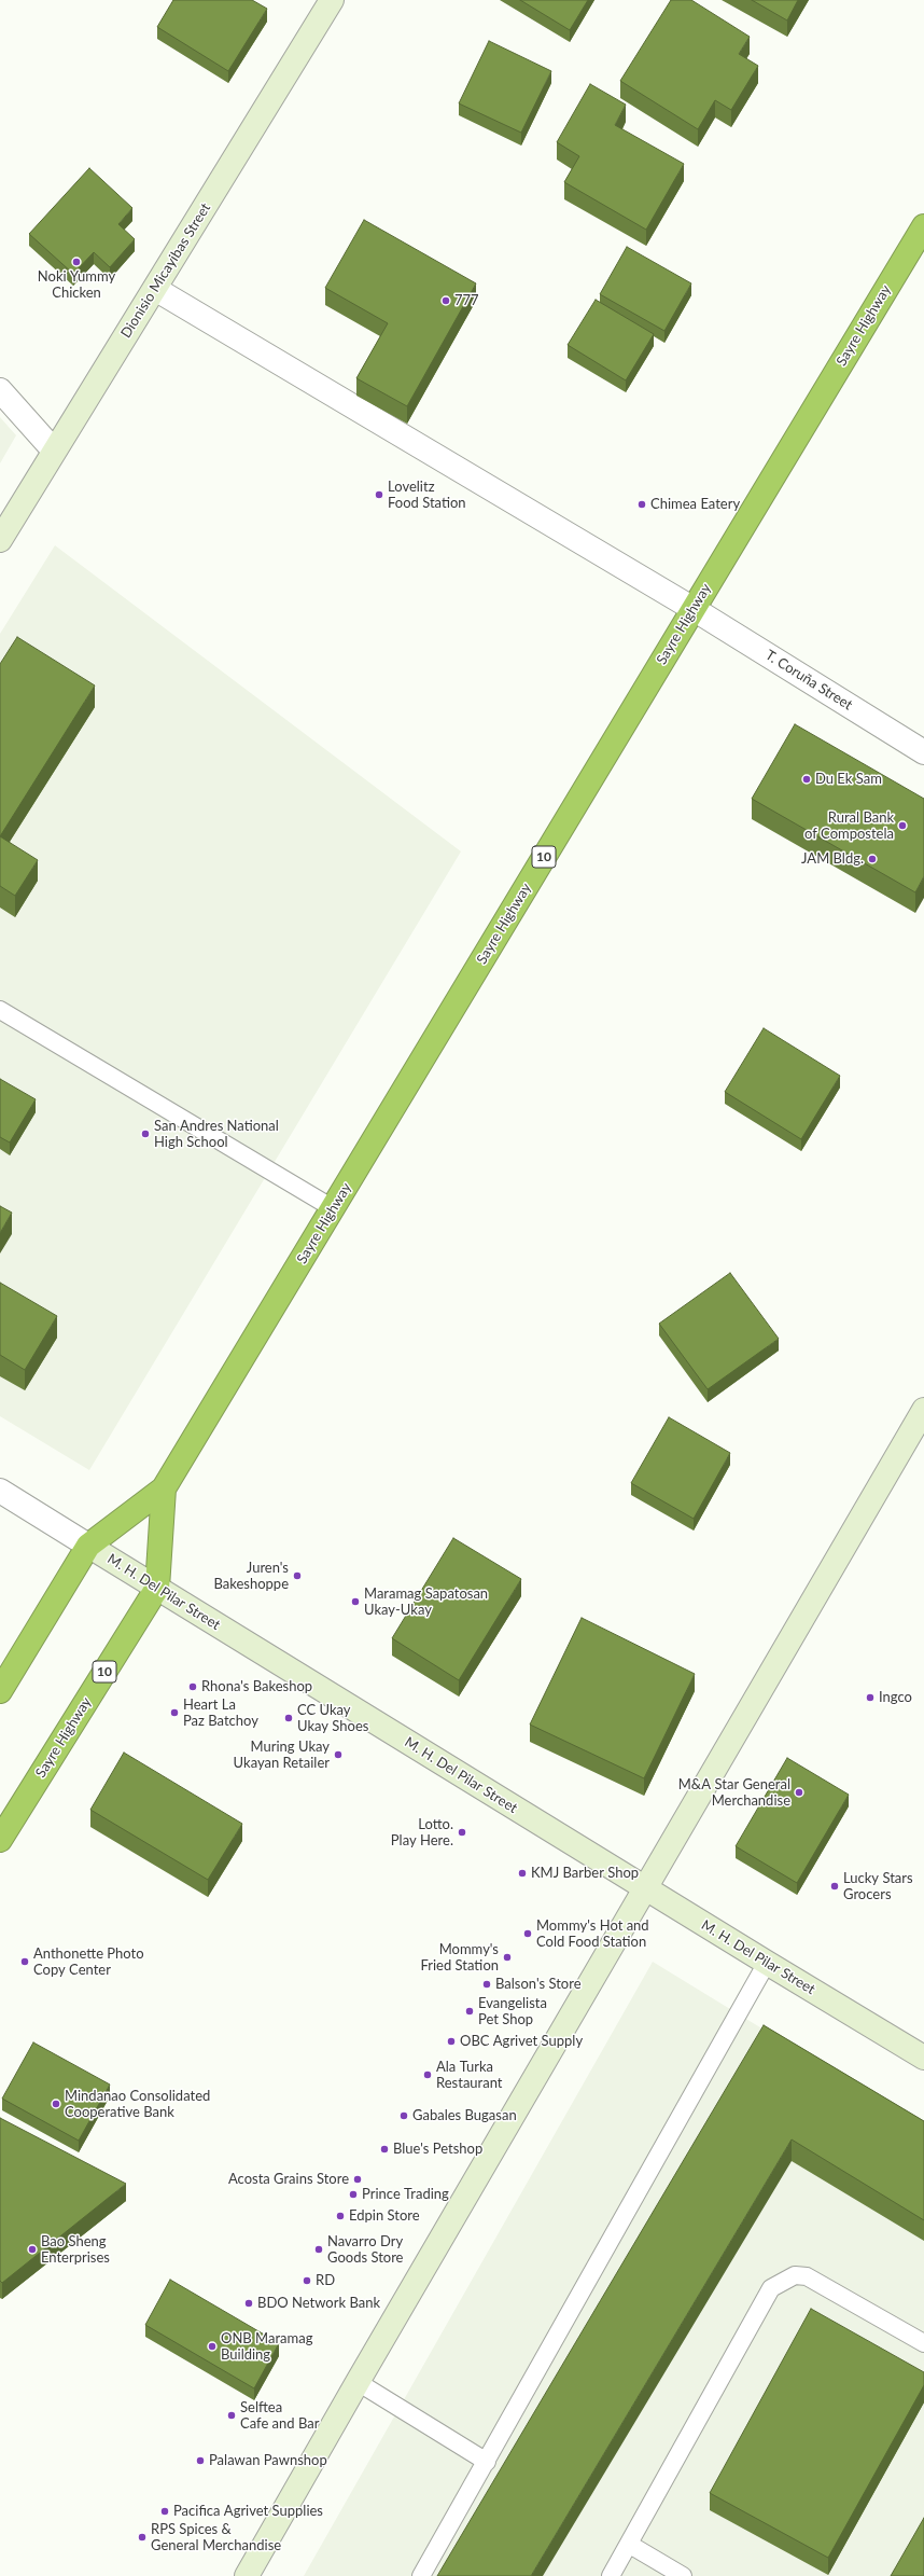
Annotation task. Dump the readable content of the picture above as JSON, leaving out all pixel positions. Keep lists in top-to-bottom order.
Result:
{
  "streets": {
    "highway": ["Sayre Highway", "10"],
    "street": ["Dionisio Micayibas Street", "T. Coruña Street", "M. H. Del Pilar Street"]
  },
  "crossings": [
    ["Dionisio Micayibas Street", "T. Coruña Street"],
    ["Sayre Highway", "T. Coruña Street"],
    ["Sayre Highway", "M. H. Del Pilar Street"]
  ],
  "places": [
    "Noki Yummy Chicken",
    "777",
    "Lovelitz Food Station",
    "Chimea Eatery",
    "Du Ek Sam",
    "Rural Bank of Compostela",
    "JAM Bldg.",
    "San Andres National High School",
    "Juren's Bakeshoppe",
    "Maramag Sapatosan Ukay-Ukay",
    "Rhona's Bakeshop",
    "Ingco",
    "Heart La Paz Batchoy",
    "CC Ukay Ukay Shoes",
    "Muring Ukay Ukayan Retailer",
    "M&A Star General Merchandise",
    "Lotto. Play Here.",
    "KMJ Barber Shop",
    "Lucky Stars Grocers",
    "Mommy's Hot and Cold Food Station",
    "Mommy's Fried Station",
    "Anthonette Photo Copy Center",
    "Balson's Store",
    "Evangelista Pet Shop",
    "OBC Agrivet Supply",
    "Ala Turka Restaurant",
    "Mindanao Consolidated Cooperative Bank",
    "Gabales Bugasan",
    "Blue's Petshop",
    "Acosta Grains Store",
    "Prince Trading",
    "Edpin Store",
    "Bao Sheng Enterprises",
    "Navarro Dry Goods Store",
    "RD",
    "BDO Network Bank",
    "ONB Maramag Building",
    "Selftea Cafe and Bar",
    "Palawan Pawnshop",
    "Pacifica Agrivet Supplies",
    "RPS Spices & General Merchandise"
  ]
}
